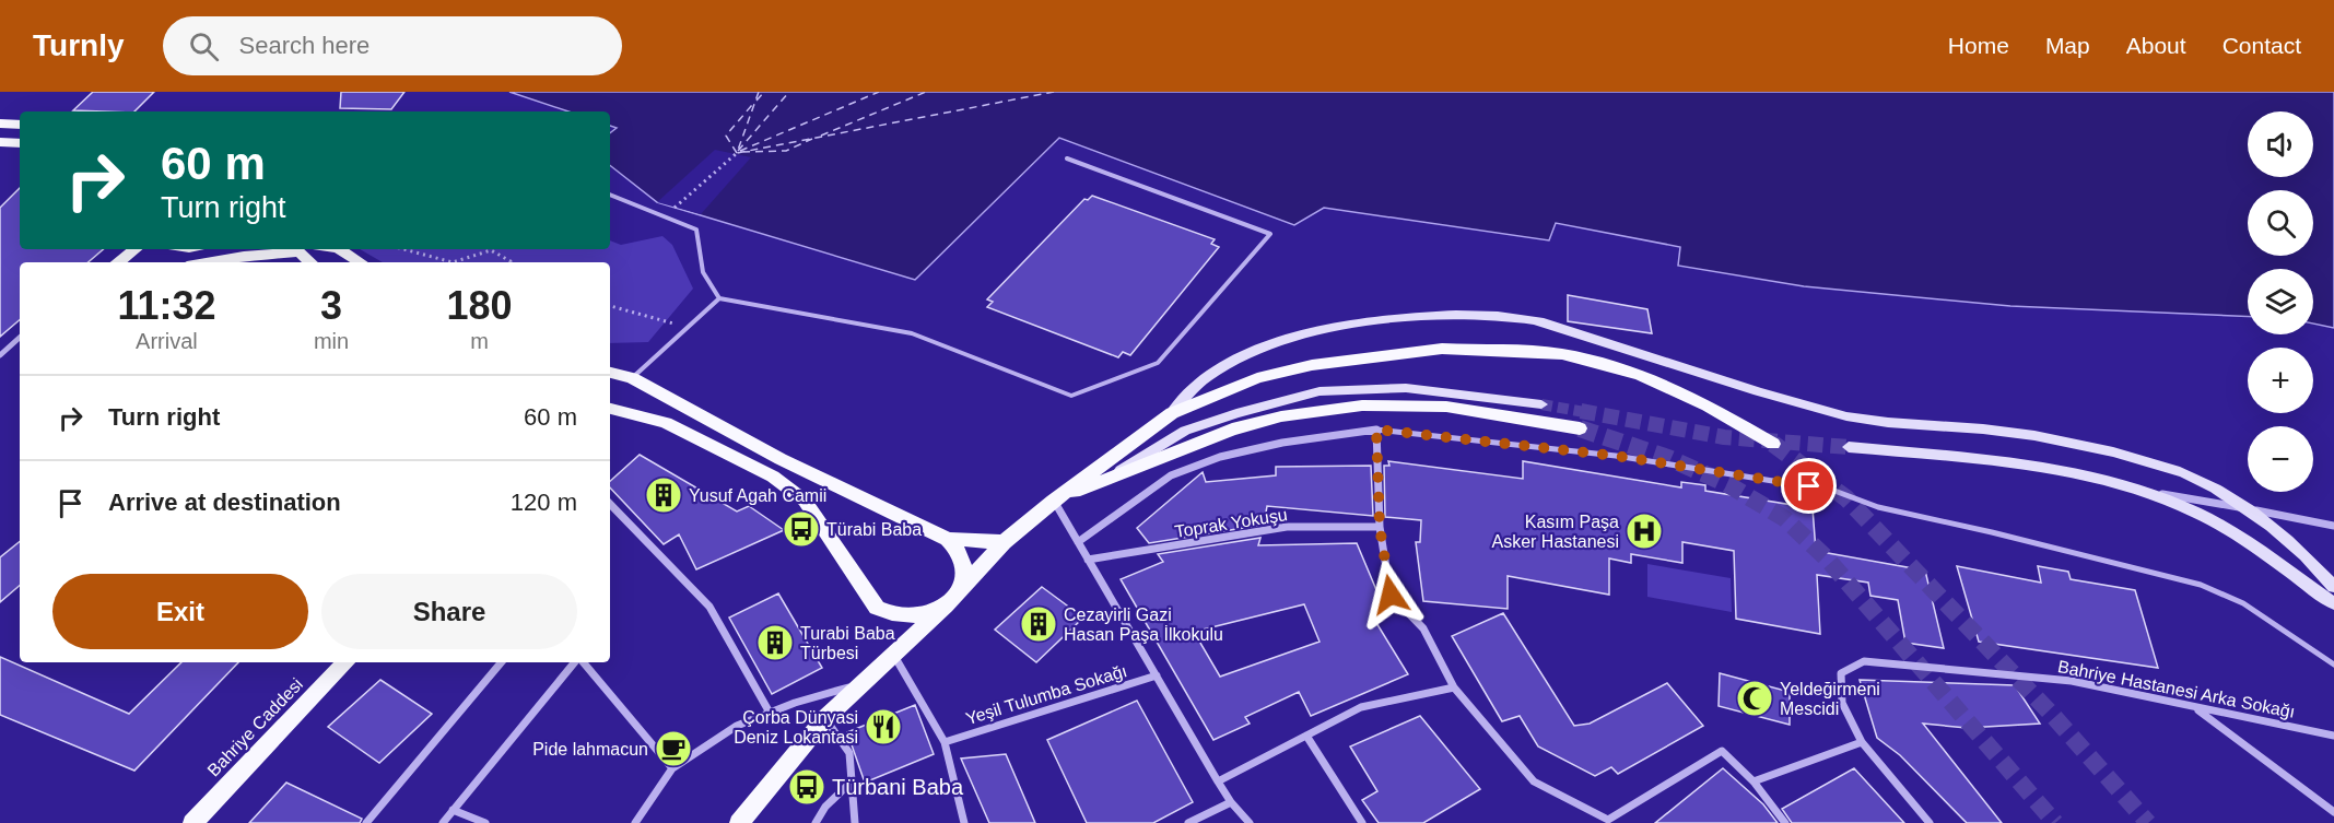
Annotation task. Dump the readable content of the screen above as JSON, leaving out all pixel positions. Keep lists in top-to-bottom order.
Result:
{
  "streets": {
    "main road": ["Bahriye Caddesi"],
    "street": ["Toprak Yokuşu", "Bahriye Hastanesi Arka Sokağı", "Yeşil Tulumba Sokağı"]
  },
  "places": {
    "building": ["Yusuf Agah Camii", "Cezayirli Gazi Hasan Paşa İlkokulu", "Turabi Baba Türbesi"],
    "bus stop": ["Türabi Baba", "Türbani Baba"],
    "hospital": ["Kasım Paşa Asker Hastanesi"],
    "mosque": ["Yeldeğirmeni Mescidi"],
    "restaurant": ["Çorba Dünyasi Deniz Lokantasi"],
    "cafe": ["Pide lahmacun"]
  },
  "page": {
    "header": "Turnly",
    "search": "Search here",
    "nav": [
      "Home",
      "Map",
      "About",
      "Contact"
    ],
    "map_buttons": ["+", "−"],
    "turn": ["60 m", "Turn right"],
    "eta": [
      "11:32",
      "Arrival",
      "3",
      "min",
      "180",
      "m"
    ],
    "list": [
      {
        "name": "Turn right",
        "value": "60 m"
      },
      {
        "name": "Arrive at destination",
        "value": "120 m"
      }
    ],
    "buttons": ["Exit", "Share"]
  }
}
